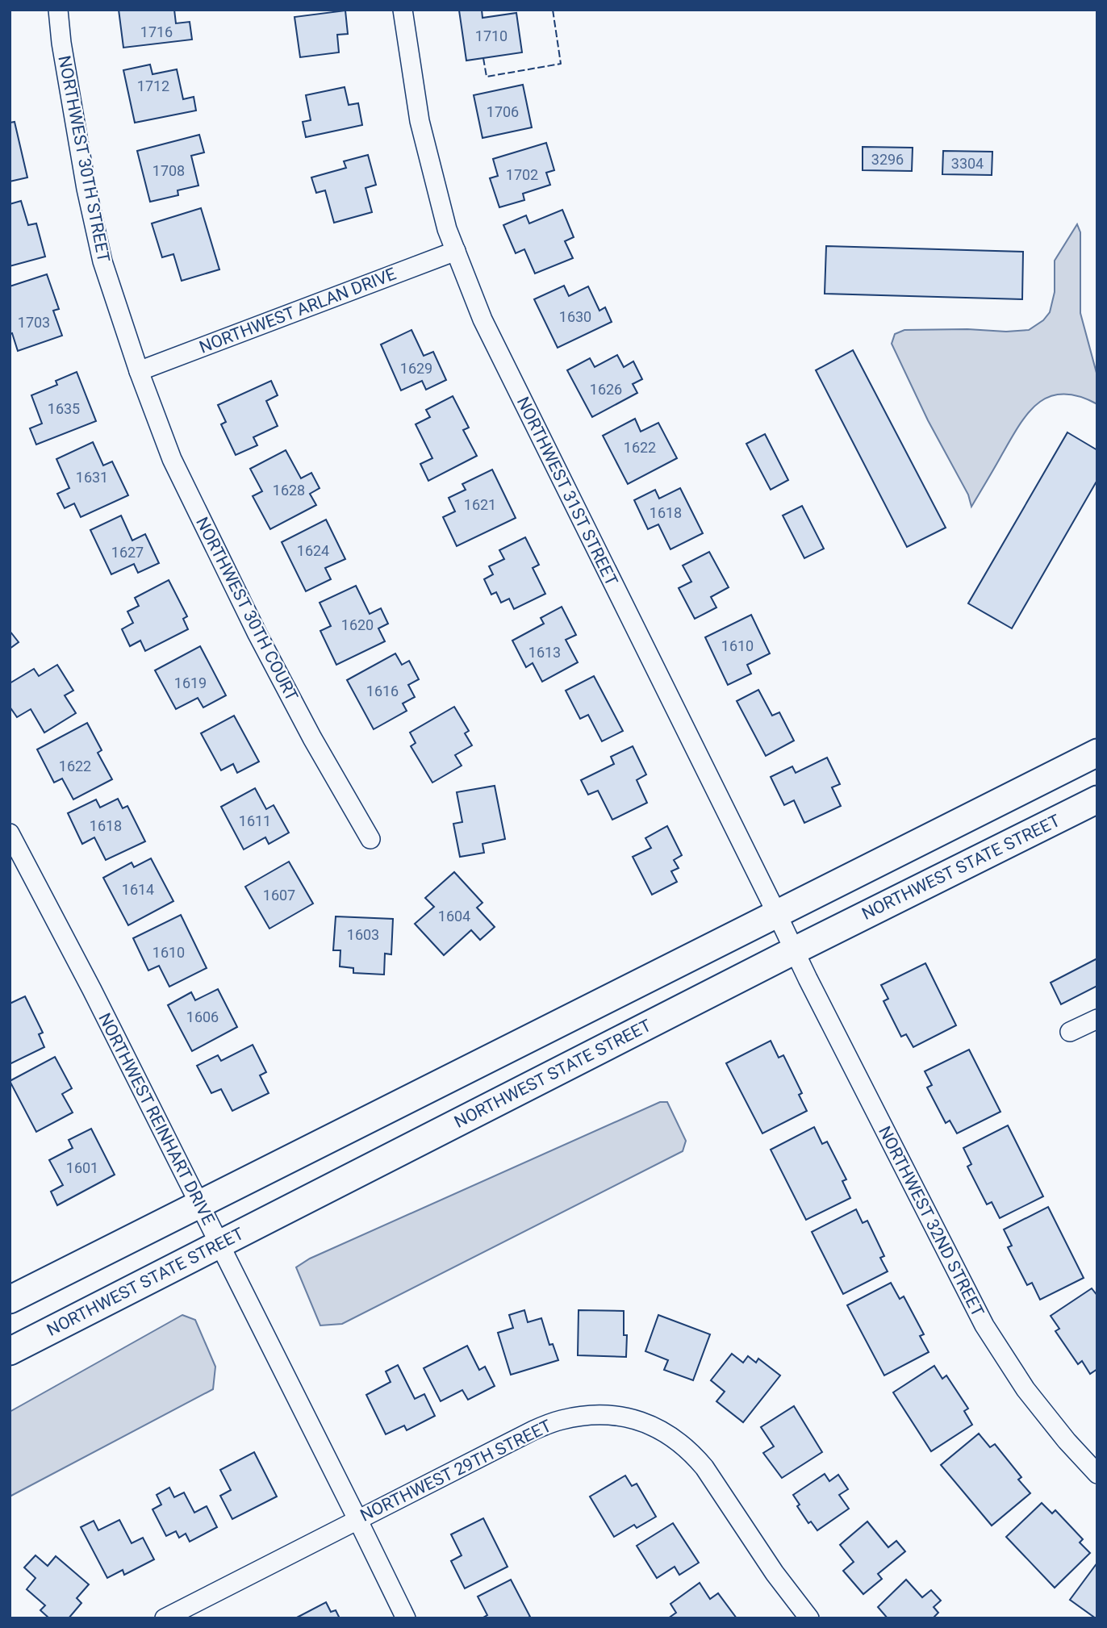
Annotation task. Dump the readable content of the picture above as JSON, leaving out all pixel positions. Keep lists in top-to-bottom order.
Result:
{
  "streets": {
    "main road": ["NORTHWEST STATE STREET"],
    "street": [
      "NORTHWEST 30TH STREET",
      "NORTHWEST ARLAN DRIVE",
      "NORTHWEST 31ST STREET",
      "NORTHWEST 30TH COURT",
      "NORTHWEST REINHART DRIVE",
      "NORTHWEST 32ND STREET",
      "NORTHWEST 29TH STREET"
    ]
  },
  "crossings": [
    ["NORTHWEST 30TH STREET", "NORTHWEST ARLAN DRIVE"],
    ["NORTHWEST 30TH STREET", "NORTHWEST 30TH COURT"],
    ["NORTHWEST ARLAN DRIVE", "NORTHWEST 31ST STREET"],
    ["NORTHWEST ARLAN DRIVE", "NORTHWEST 30TH COURT"],
    ["NORTHWEST 31ST STREET", "NORTHWEST STATE STREET"],
    ["NORTHWEST 31ST STREET", "NORTHWEST 32ND STREET"],
    ["NORTHWEST STATE STREET", "NORTHWEST REINHART DRIVE"],
    ["NORTHWEST STATE STREET", "NORTHWEST 32ND STREET"],
    ["NORTHWEST REINHART DRIVE", "NORTHWEST 29TH STREET"]
  ],
  "house_numbers": [
    "1716",
    "1710",
    "1712",
    "1706",
    "3296",
    "3304",
    "1708",
    "1702",
    "1630",
    "1703",
    "1629",
    "1626",
    "1635",
    "1622",
    "1631",
    "1628",
    "1621",
    "1618",
    "1624",
    "1627",
    "1620",
    "1610",
    "1613",
    "1619",
    "1616",
    "1622",
    "1611",
    "1618",
    "1614",
    "1607",
    "1604",
    "1603",
    "1610",
    "1606",
    "1601"
  ]
}
